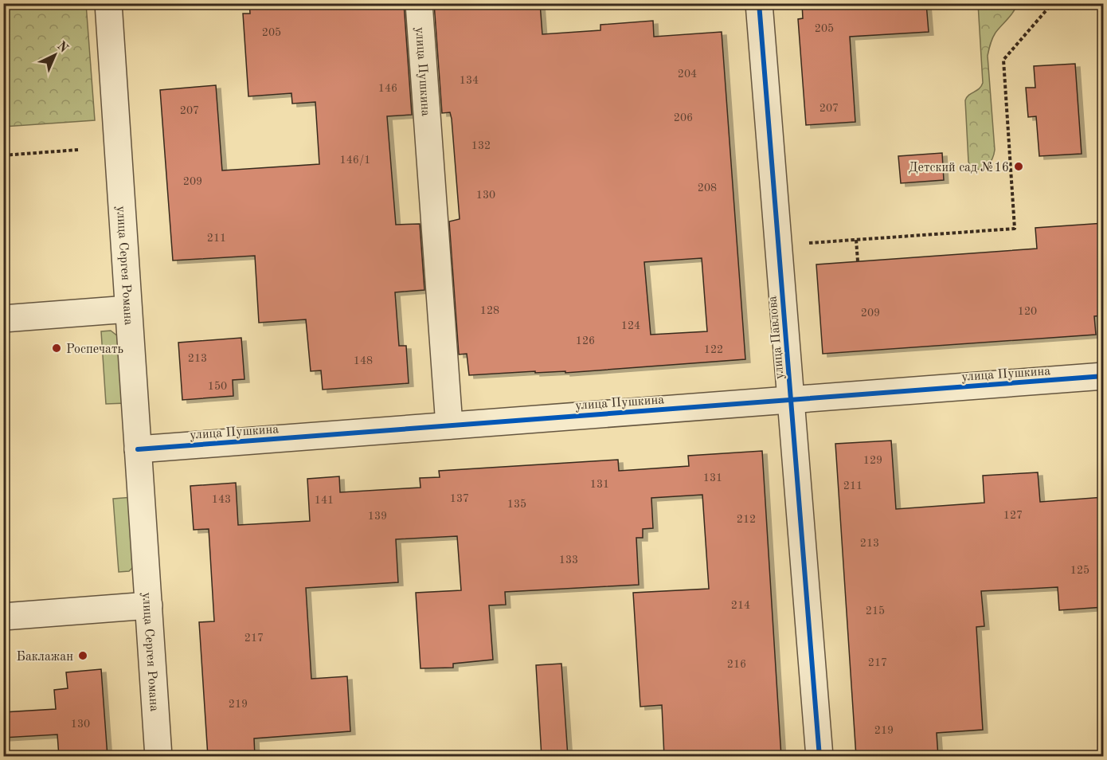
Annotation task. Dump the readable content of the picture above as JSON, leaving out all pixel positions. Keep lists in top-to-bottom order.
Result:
{
  "streets": {
    "street": ["улица Пушкина", "улица Сергея Романа", "улица Павлова"]
  },
  "crossings": [
    ["улица Пушкина", "улица Сергея Романа"],
    ["улица Пушкина", "улица Павлова"]
  ],
  "places": ["Детский сад №16", "Роспечать", "Баклажан"],
  "house_numbers": [
    "205",
    "205",
    "204",
    "134",
    "146",
    "207",
    "207",
    "206",
    "132",
    "146/1",
    "209",
    "208",
    "130",
    "211",
    "128",
    "120",
    "209",
    "124",
    "126",
    "122",
    "213",
    "148",
    "150",
    "129",
    "131",
    "131",
    "211",
    "137",
    "143",
    "141",
    "135",
    "127",
    "139",
    "212",
    "213",
    "133",
    "125",
    "214",
    "215",
    "217",
    "217",
    "216",
    "219",
    "130",
    "219"
  ],
  "north": "top right"
}
